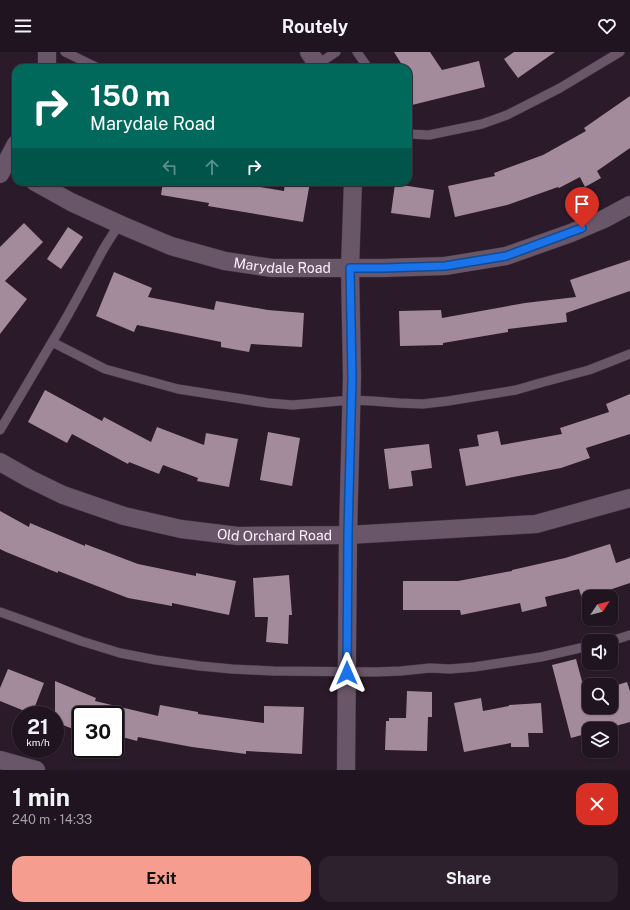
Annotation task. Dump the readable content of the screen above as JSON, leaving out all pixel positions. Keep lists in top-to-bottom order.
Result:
{
  "streets": {
    "street": ["Marydale Road", "Old Orchard Road"]
  },
  "north": "top right",
  "page": {
    "header": "Routely",
    "turn": ["150 m", "Marydale Road"],
    "speed": "21 km/h",
    "limit": "30",
    "heading": ["1 min", "240 m · 14:33"],
    "buttons": ["Exit", "Share"]
  }
}
